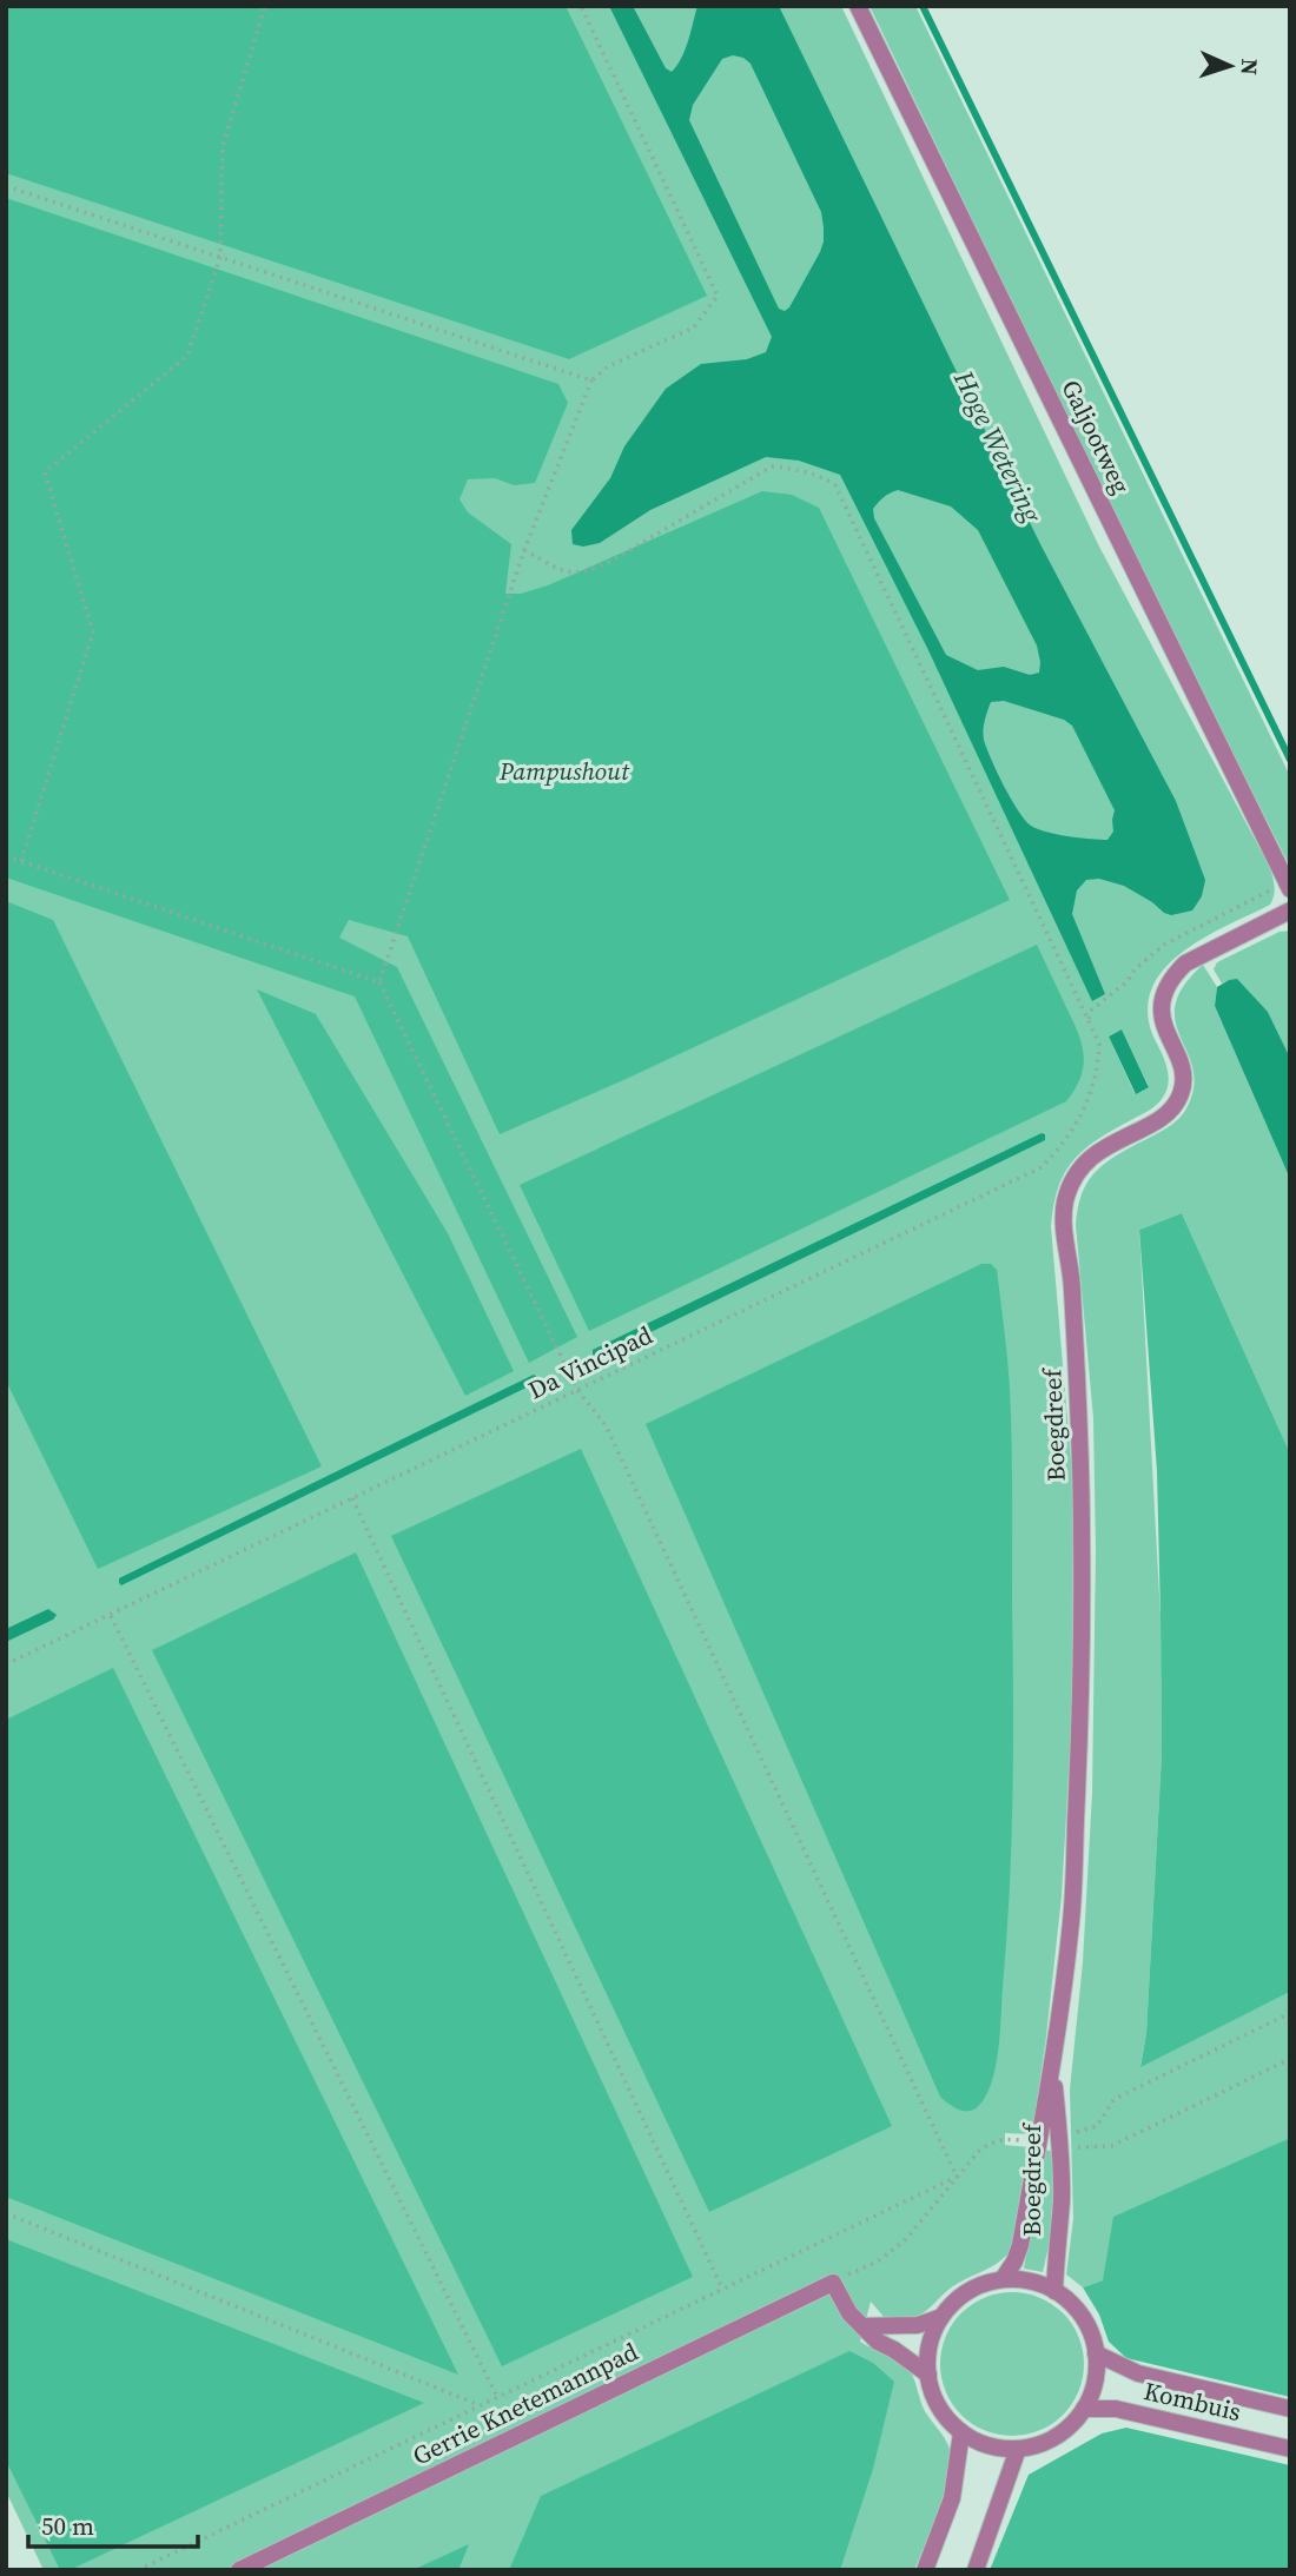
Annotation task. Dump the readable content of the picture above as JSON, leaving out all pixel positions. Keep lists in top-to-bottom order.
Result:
{
  "streets": {
    "street": [
      "Galjootweg",
      "Boegdreef",
      "Kombuis",
      "Gerrie Knetemannpad"
    ],
    "path": ["Da Vincipad"]
  },
  "crossings": [
    ["Boegdreef", "Kombuis"]
  ],
  "water": ["Hoge Wetering"],
  "parks": ["Pampushout"],
  "scale_bar": "50 m",
  "north": "right"
}
